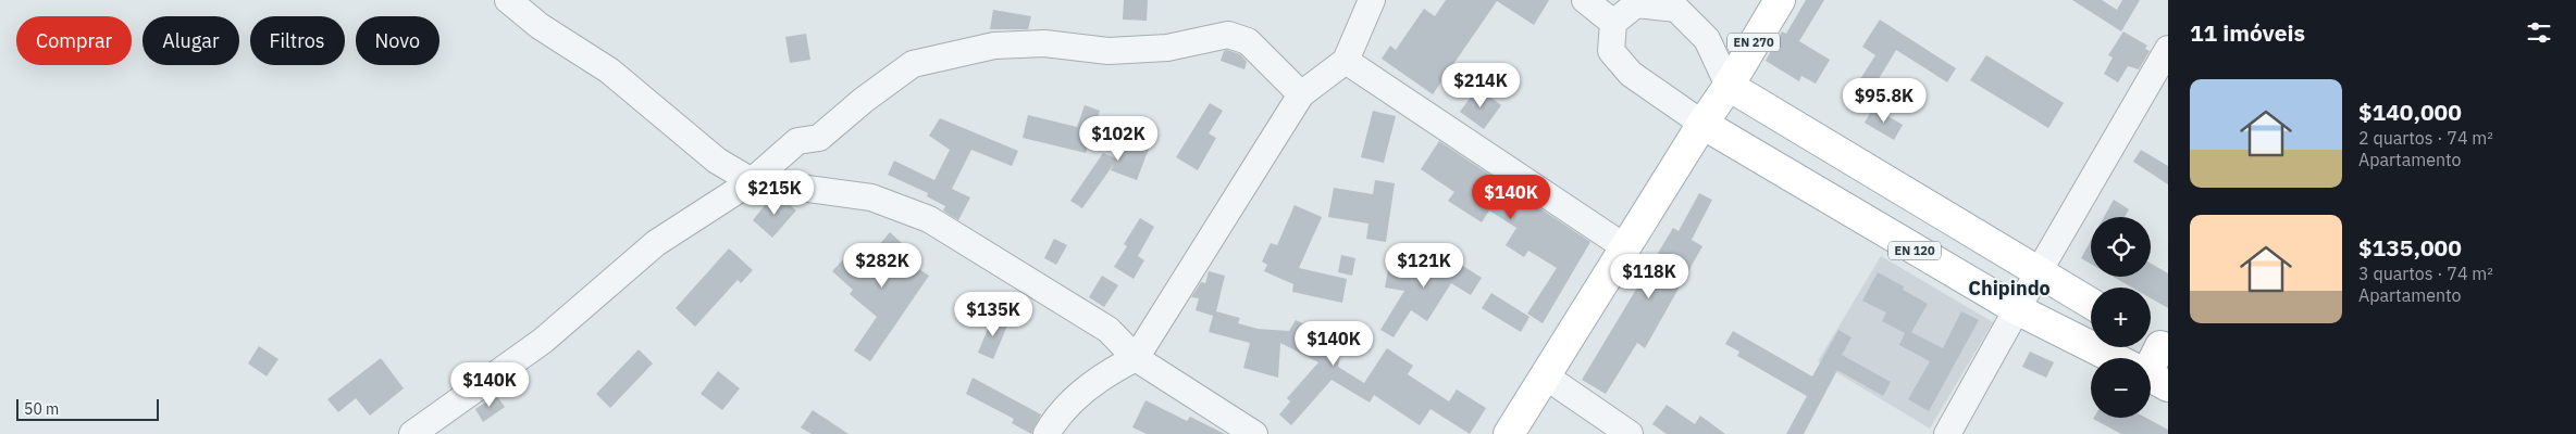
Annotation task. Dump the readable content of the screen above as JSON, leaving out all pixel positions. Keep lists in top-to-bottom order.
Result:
{
  "streets": {
    "main road": ["EN 270", "EN 120"]
  },
  "districts": ["Chipindo"],
  "scale_bar": "50 m",
  "page": {
    "heading": "11 imóveis",
    "chip": [
      "Comprar",
      "Alugar",
      "Filtros",
      "Novo"
    ],
    "price": [
      "$214K",
      "$95.8K",
      "$102K",
      "$215K",
      "$140K",
      "$282K",
      "$121K",
      "$118K",
      "$135K",
      "$140K",
      "$140K"
    ],
    "list": [
      {
        "name": "$140,000",
        "note": "2 quartos · 74 m² · Apartamento"
      },
      {
        "name": "$135,000",
        "note": "3 quartos · 74 m² · Apartamento"
      }
    ],
    "map_buttons": ["+", "−"],
    "scale": "50 m"
  }
}
